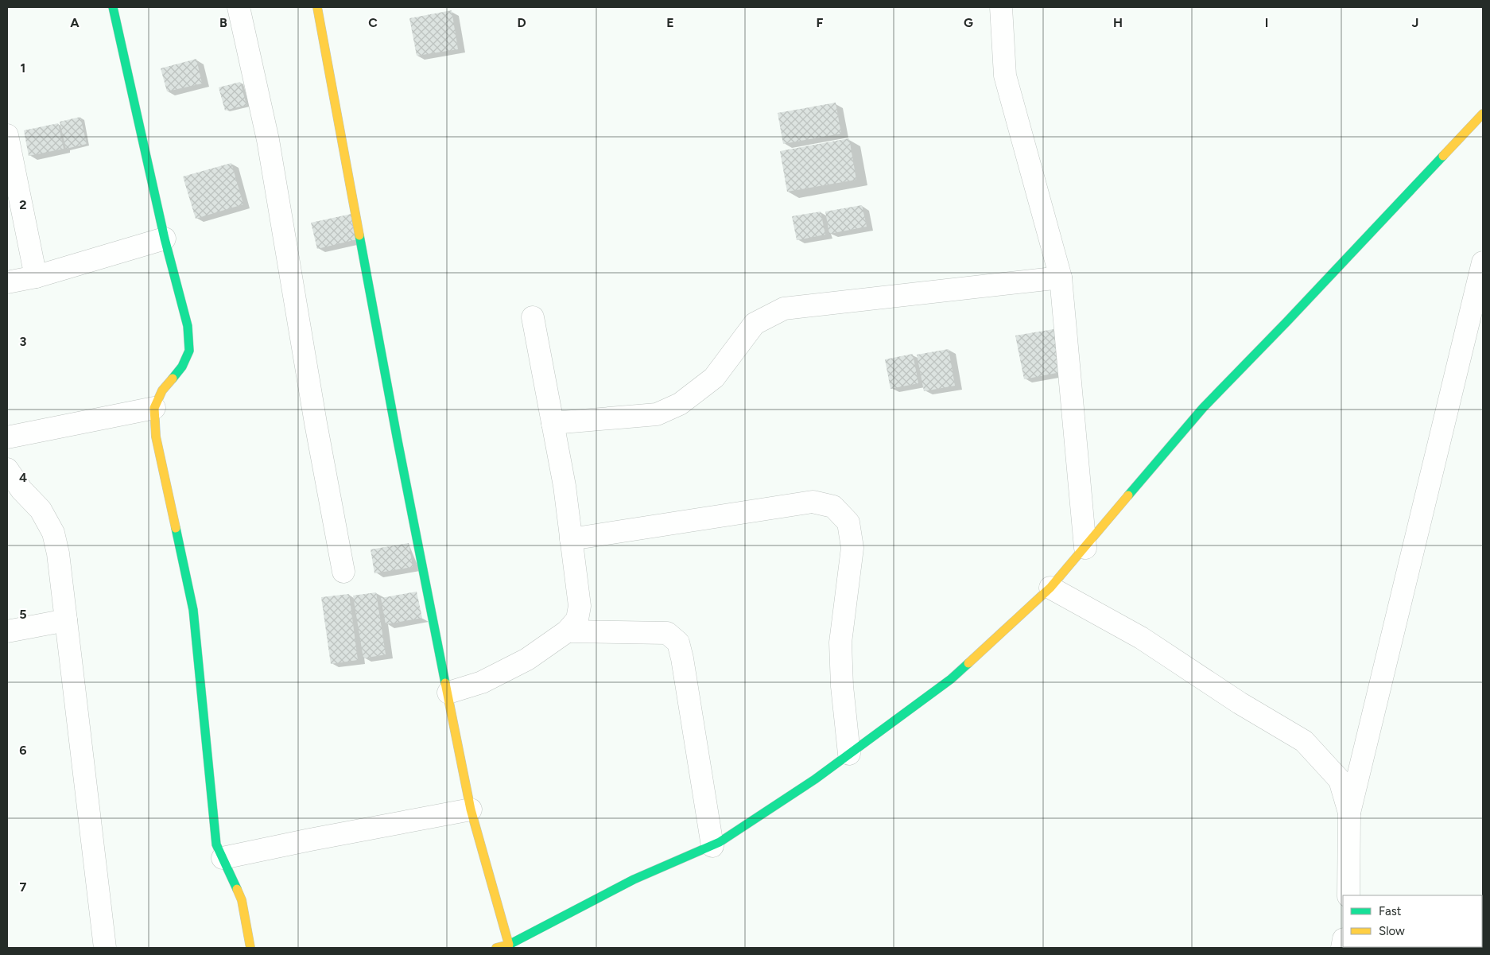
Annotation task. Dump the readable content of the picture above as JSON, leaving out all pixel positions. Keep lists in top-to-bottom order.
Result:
{
  "legend": ["Fast", "Slow"],
  "grid": {
    "columns": [
      "A",
      "B",
      "C",
      "D",
      "E",
      "F",
      "G",
      "H",
      "I",
      "J"
    ],
    "rows": [
      "1",
      "2",
      "3",
      "4",
      "5",
      "6",
      "7"
    ]
  }
}
